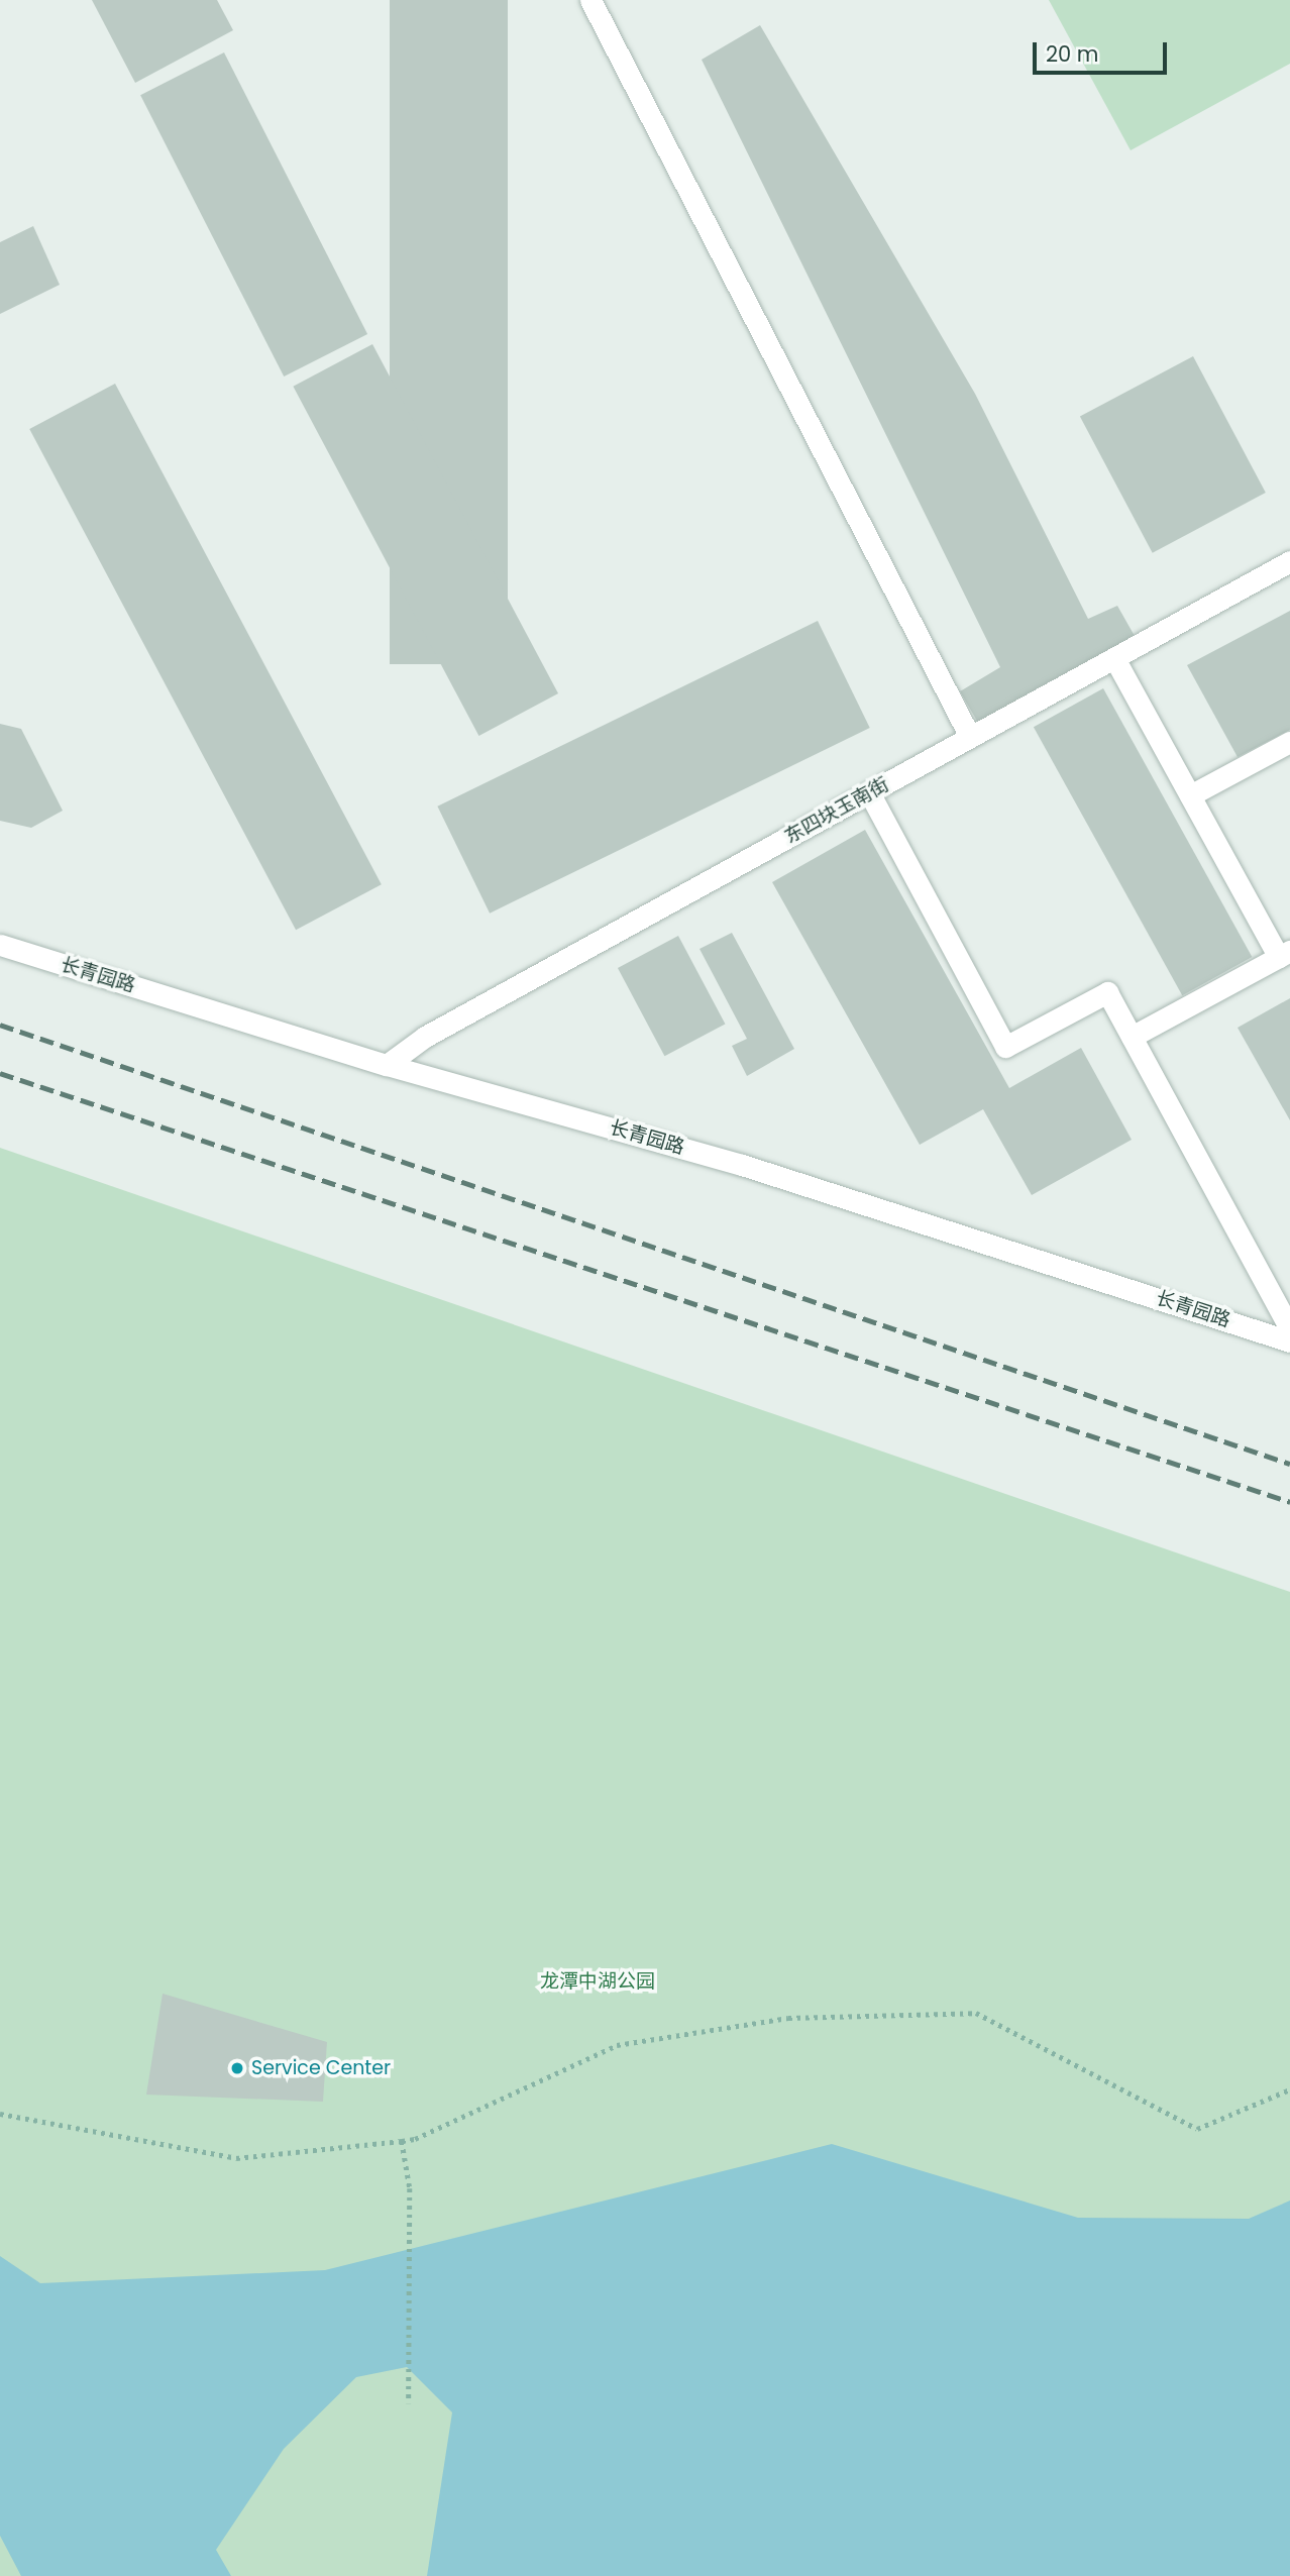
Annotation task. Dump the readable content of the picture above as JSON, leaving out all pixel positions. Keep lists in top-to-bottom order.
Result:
{
  "streets": {
    "street": ["东四块玉南街", "长青园路"]
  },
  "crossings": [
    ["东四块玉南街", "长青园路"]
  ],
  "parks": ["龙潭中湖公园"],
  "places": ["Service Center"],
  "scale_bar": "20 m"
}
